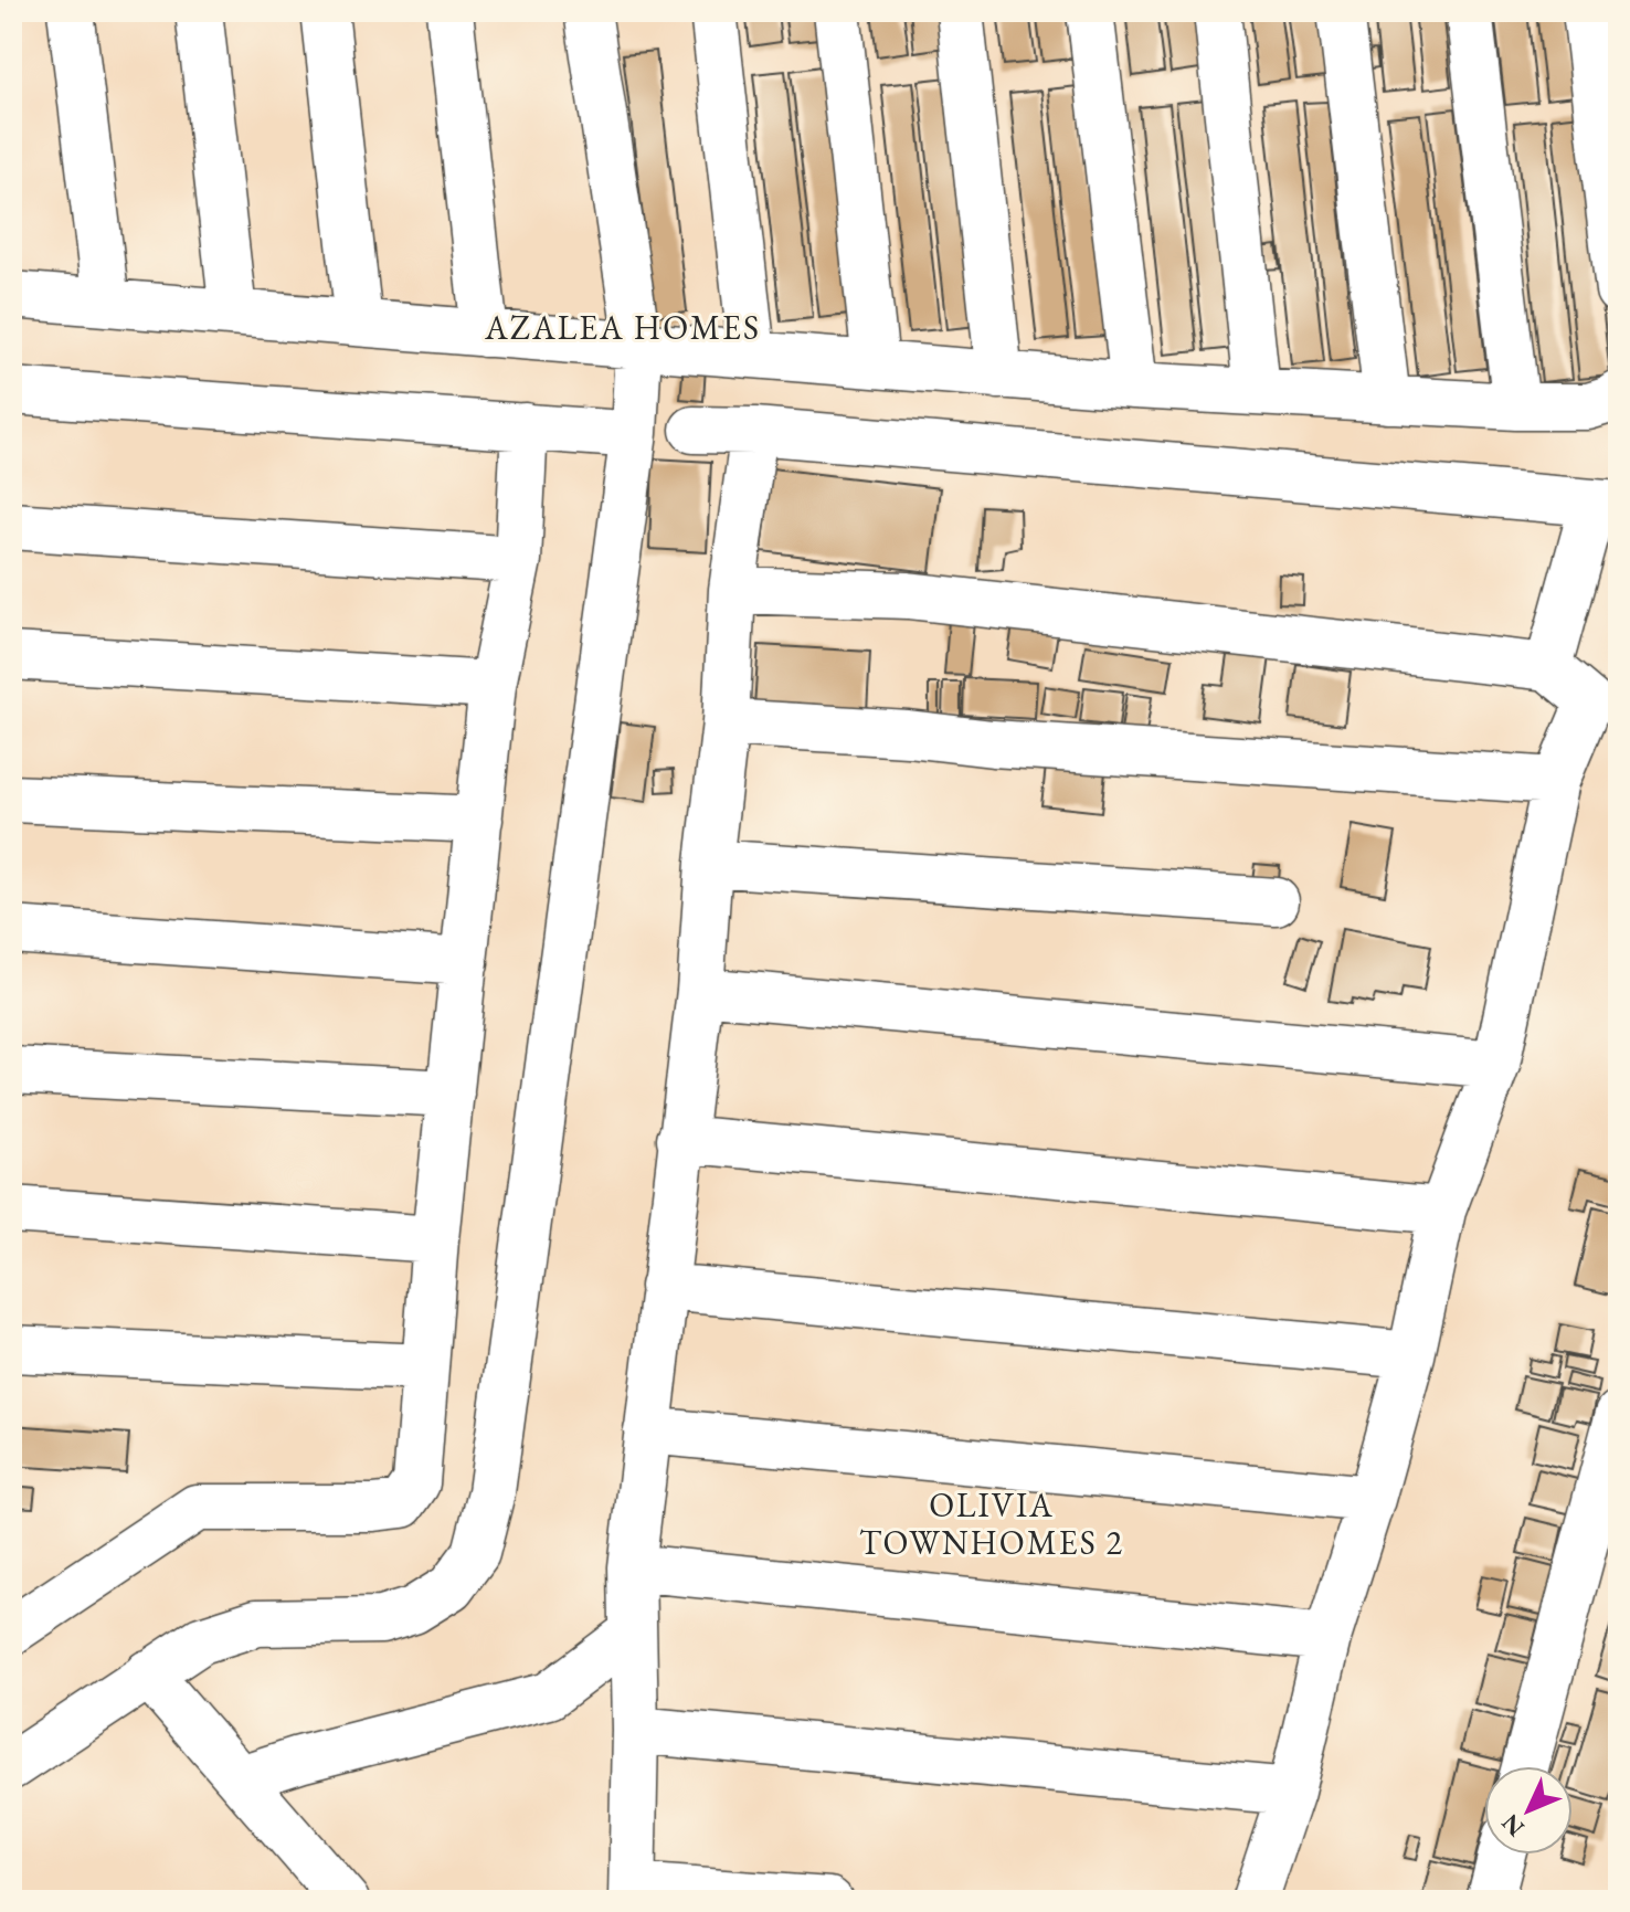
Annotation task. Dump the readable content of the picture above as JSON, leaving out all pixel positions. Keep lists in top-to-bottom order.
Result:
{
  "districts": ["AZALEA HOMES", "OLIVIA TOWNHOMES 2"],
  "north": "bottom left"
}
